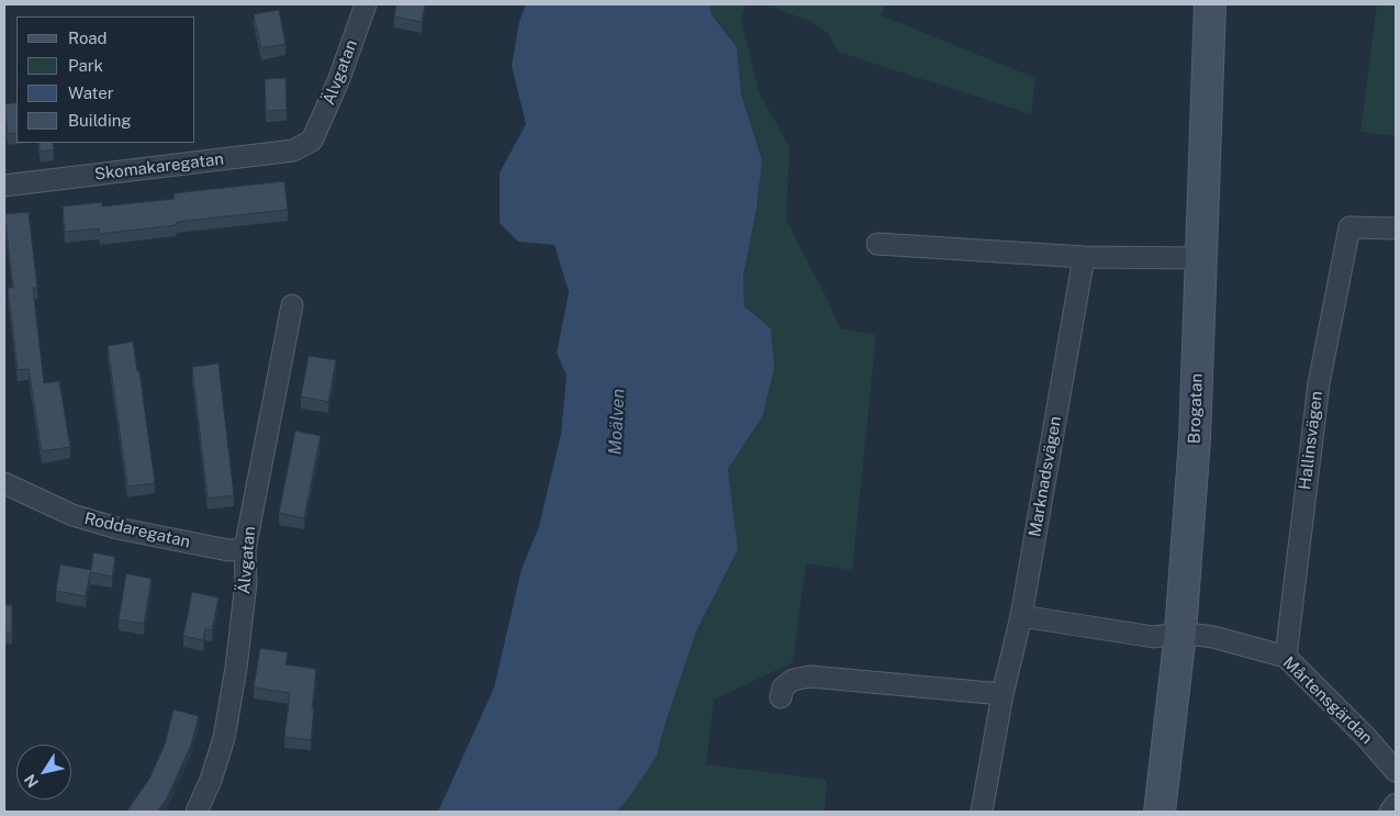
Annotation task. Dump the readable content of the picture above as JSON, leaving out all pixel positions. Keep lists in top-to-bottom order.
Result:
{
  "streets": {
    "main road": ["Brogatan"],
    "street": [
      "Älvgatan",
      "Skomakaregatan",
      "Hallinsvägen",
      "Marknadsvägen",
      "Roddaregatan",
      "Mårtensgärdan"
    ]
  },
  "crossings": [
    ["Älvgatan", "Skomakaregatan"],
    ["Älvgatan", "Roddaregatan"],
    ["Brogatan", "Mårtensgärdan"],
    ["Hallinsvägen", "Mårtensgärdan"],
    ["Marknadsvägen", "Mårtensgärdan"]
  ],
  "water": ["Moälven"],
  "legend": [
    "Road",
    "Park",
    "Water",
    "Building"
  ],
  "north": "bottom left"
}
